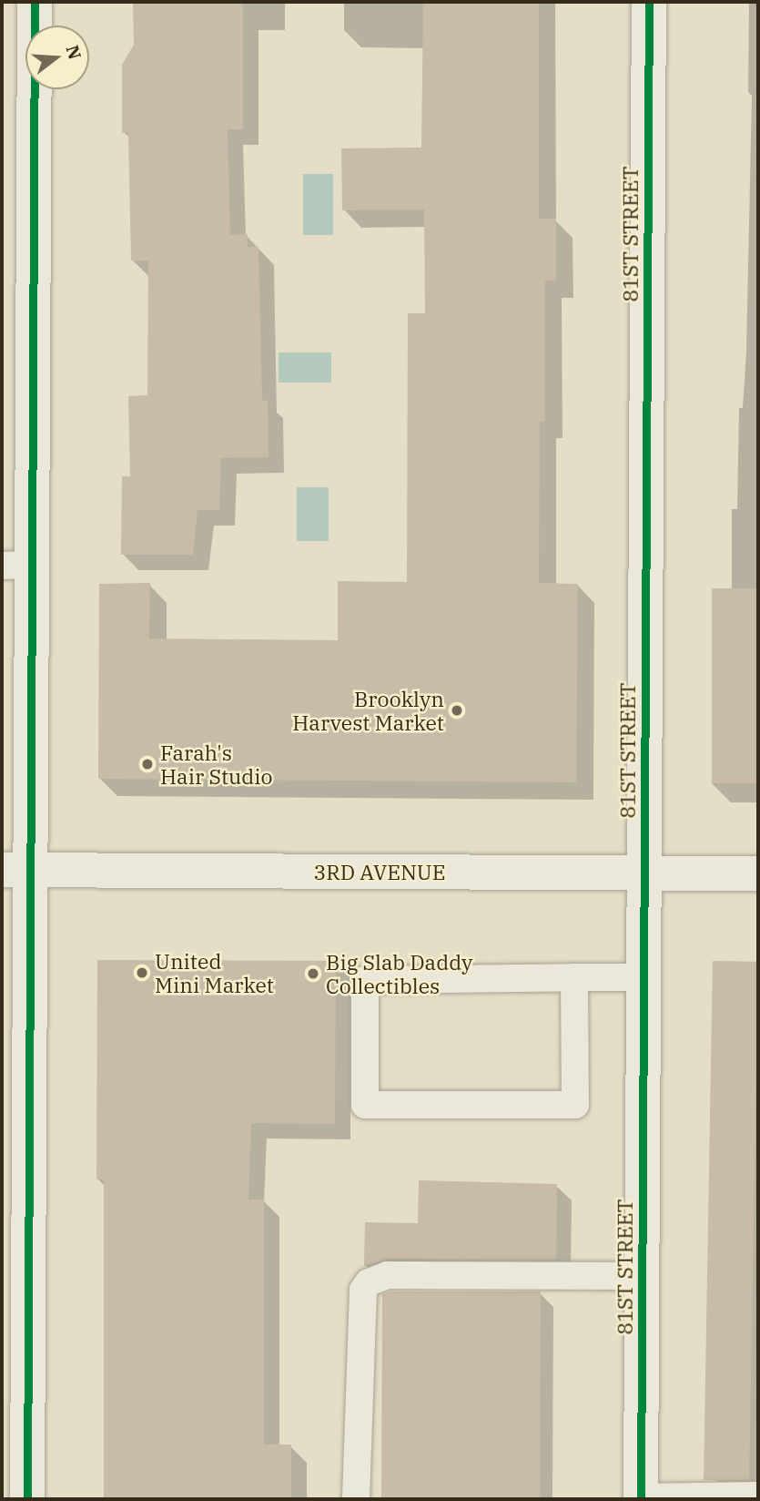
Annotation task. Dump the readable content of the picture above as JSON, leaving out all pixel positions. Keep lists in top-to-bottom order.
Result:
{
  "streets": {
    "street": ["81ST STREET", "3RD AVENUE"]
  },
  "crossings": [
    ["81ST STREET", "3RD AVENUE"]
  ],
  "places": [
    "Brooklyn Harvest Market",
    "Farah's Hair Studio",
    "United Mini Market",
    "Big Slab Daddy Collectibles"
  ],
  "north": "right"
}
